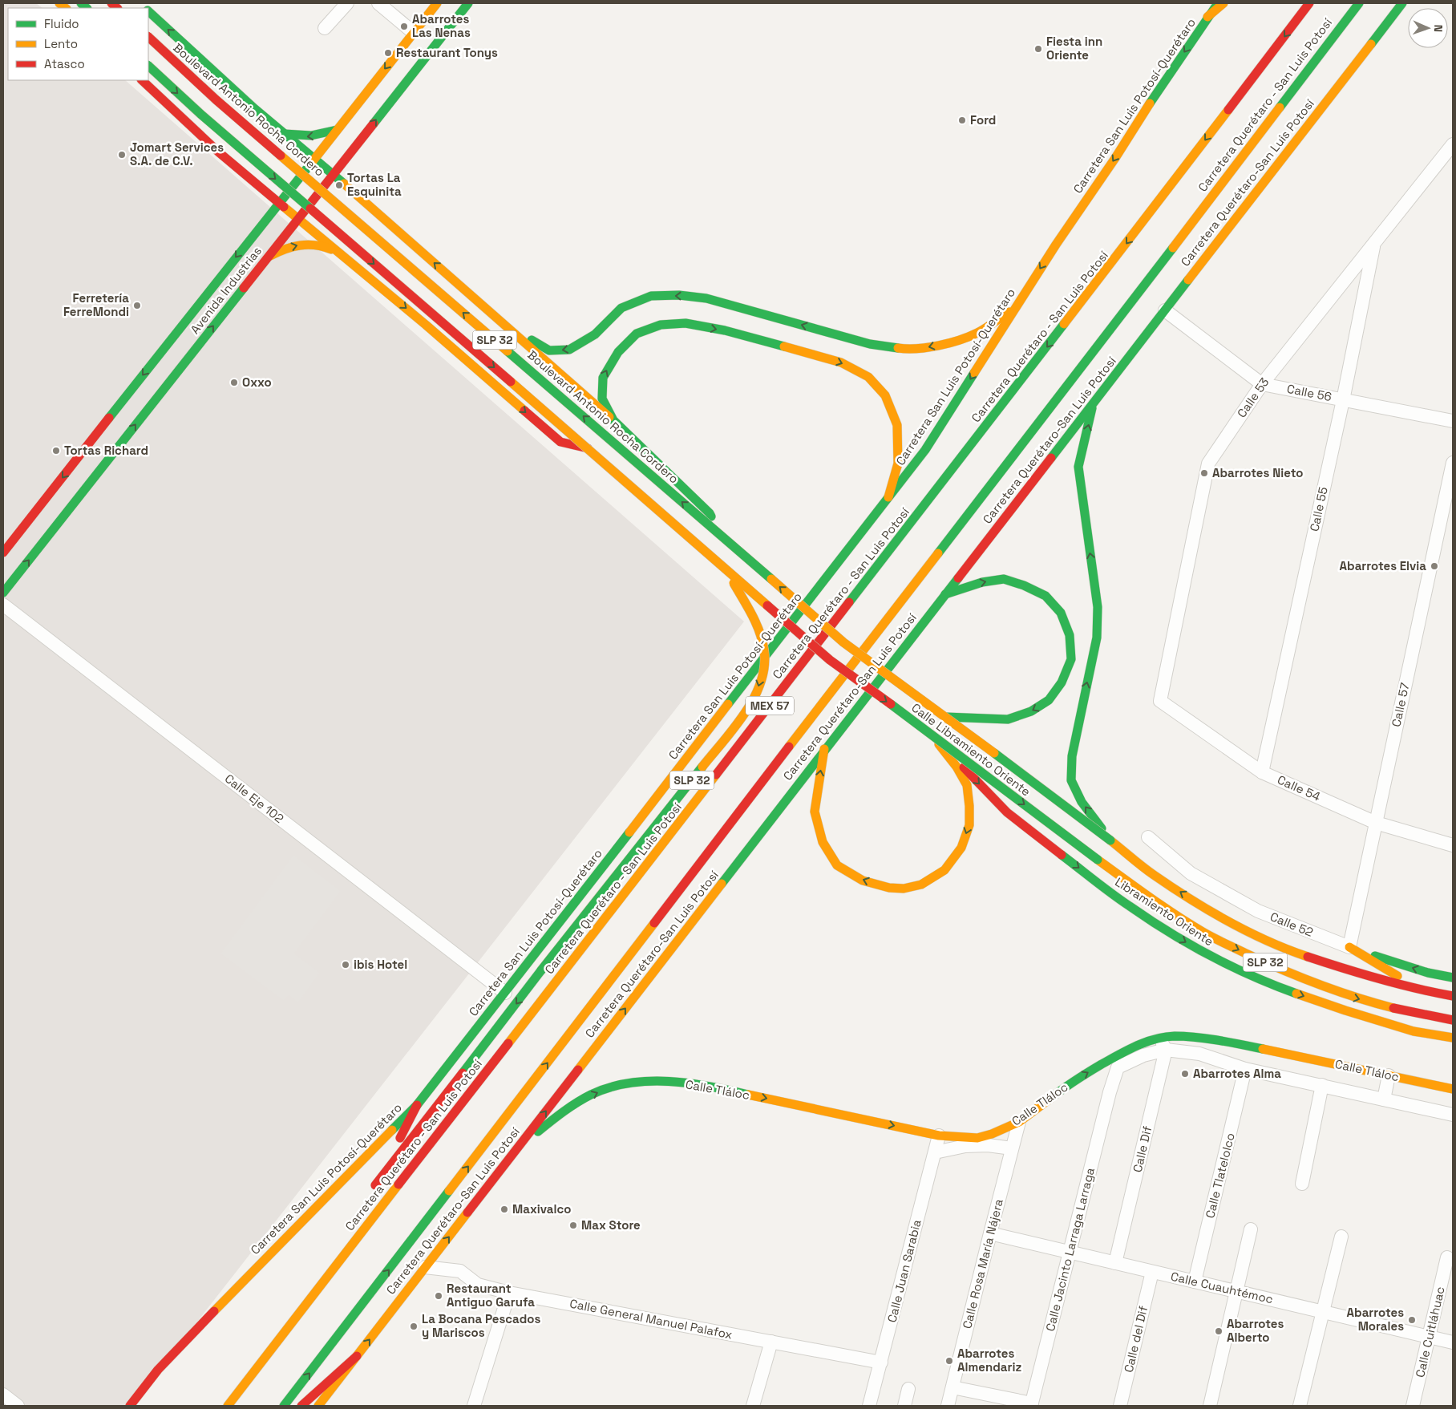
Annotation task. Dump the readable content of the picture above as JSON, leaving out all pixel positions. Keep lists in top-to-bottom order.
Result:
{
  "streets": {
    "main road": [
      "Carretera Querétaro - San Luis Potosí",
      "Carretera San Luis Potosí-Querétaro",
      "Boulevard Antonio Rocha Cordero",
      "Carretera Querétaro-San Luis Potosí",
      "Avenida Industrias",
      "SLP 32",
      "MEX 57",
      "Calle Libramiento Oriente",
      "Libramiento Oriente",
      "Calle 52",
      "Calle Tláloc"
    ],
    "street": [
      "Calle 56",
      "Calle 53",
      "Calle 55",
      "Calle 57",
      "Calle 54",
      "Calle Eje 102",
      "Calle Dif",
      "Calle Tlatelolco",
      "Calle Jacinto Larraga Larraga",
      "Calle Rosa María Nájera",
      "Calle Juan Sarabia",
      "Calle Cuauhtémoc",
      "Calle General Manuel Palafox",
      "Calle Cuitláhuac",
      "Calle del Dif"
    ]
  },
  "crossings": [
    ["Carretera San Luis Potosí-Querétaro", "SLP 32"],
    ["Carretera San Luis Potosí-Querétaro", "Calle Eje 102"],
    ["Boulevard Antonio Rocha Cordero", "Avenida Industrias"],
    ["Boulevard Antonio Rocha Cordero", "Calle Libramiento Oriente"],
    ["Carretera Querétaro-San Luis Potosí", "Calle 56"],
    ["Carretera Querétaro-San Luis Potosí", "Calle Tláloc"],
    ["Carretera Querétaro-San Luis Potosí", "Calle General Manuel Palafox"],
    ["Avenida Industrias", "SLP 32"],
    ["SLP 32", "Calle Libramiento Oriente"],
    ["Calle 56", "Calle 53"],
    ["Calle 56", "Calle 55"],
    ["Calle 53", "Calle 55"],
    ["Calle 53", "Calle 54"],
    ["Calle 55", "Calle 54"],
    ["Calle 57", "Calle 54"],
    ["Calle 57", "Calle 52"],
    ["Calle Libramiento Oriente", "Libramiento Oriente"],
    ["Calle Tláloc", "Calle Dif"],
    ["Calle Tláloc", "Calle Tlatelolco"],
    ["Calle Tláloc", "Calle Jacinto Larraga Larraga"],
    ["Calle Tláloc", "Calle Rosa María Nájera"],
    ["Calle Tláloc", "Calle Juan Sarabia"],
    ["Calle Dif", "Calle Cuauhtémoc"],
    ["Calle Tlatelolco", "Calle Cuauhtémoc"],
    ["Calle Jacinto Larraga Larraga", "Calle Cuauhtémoc"],
    ["Calle Rosa María Nájera", "Calle Cuauhtémoc"],
    ["Calle Juan Sarabia", "Calle General Manuel Palafox"],
    ["Calle Cuauhtémoc", "Calle Cuitláhuac"],
    ["Calle Cuauhtémoc", "Calle del Dif"]
  ],
  "one_way": ["Carretera Querétaro-San Luis Potosí", "Calle Tláloc"],
  "places": [
    "Abarrotes Las Nenas",
    "Fiesta inn Oriente",
    "Restaurant Tonys",
    "Ford",
    "Jomart Services S.A. de C.V.",
    "Tortas La Esquinita",
    "Ferretería FerreMondi",
    "Oxxo",
    "Tortas Richard",
    "Abarrotes Nieto",
    "Abarrotes Elvia",
    "ibis Hotel",
    "Abarrotes Alma",
    "Maxivalco",
    "Max Store",
    "Restaurant Antiguo Garufa",
    "Abarrotes Morales",
    "La Bocana Pescados y Mariscos",
    "Abarrotes Alberto",
    "Abarrotes Almendariz"
  ],
  "legend": ["Fluido", "Lento", "Atasco"],
  "north": "right"
}
